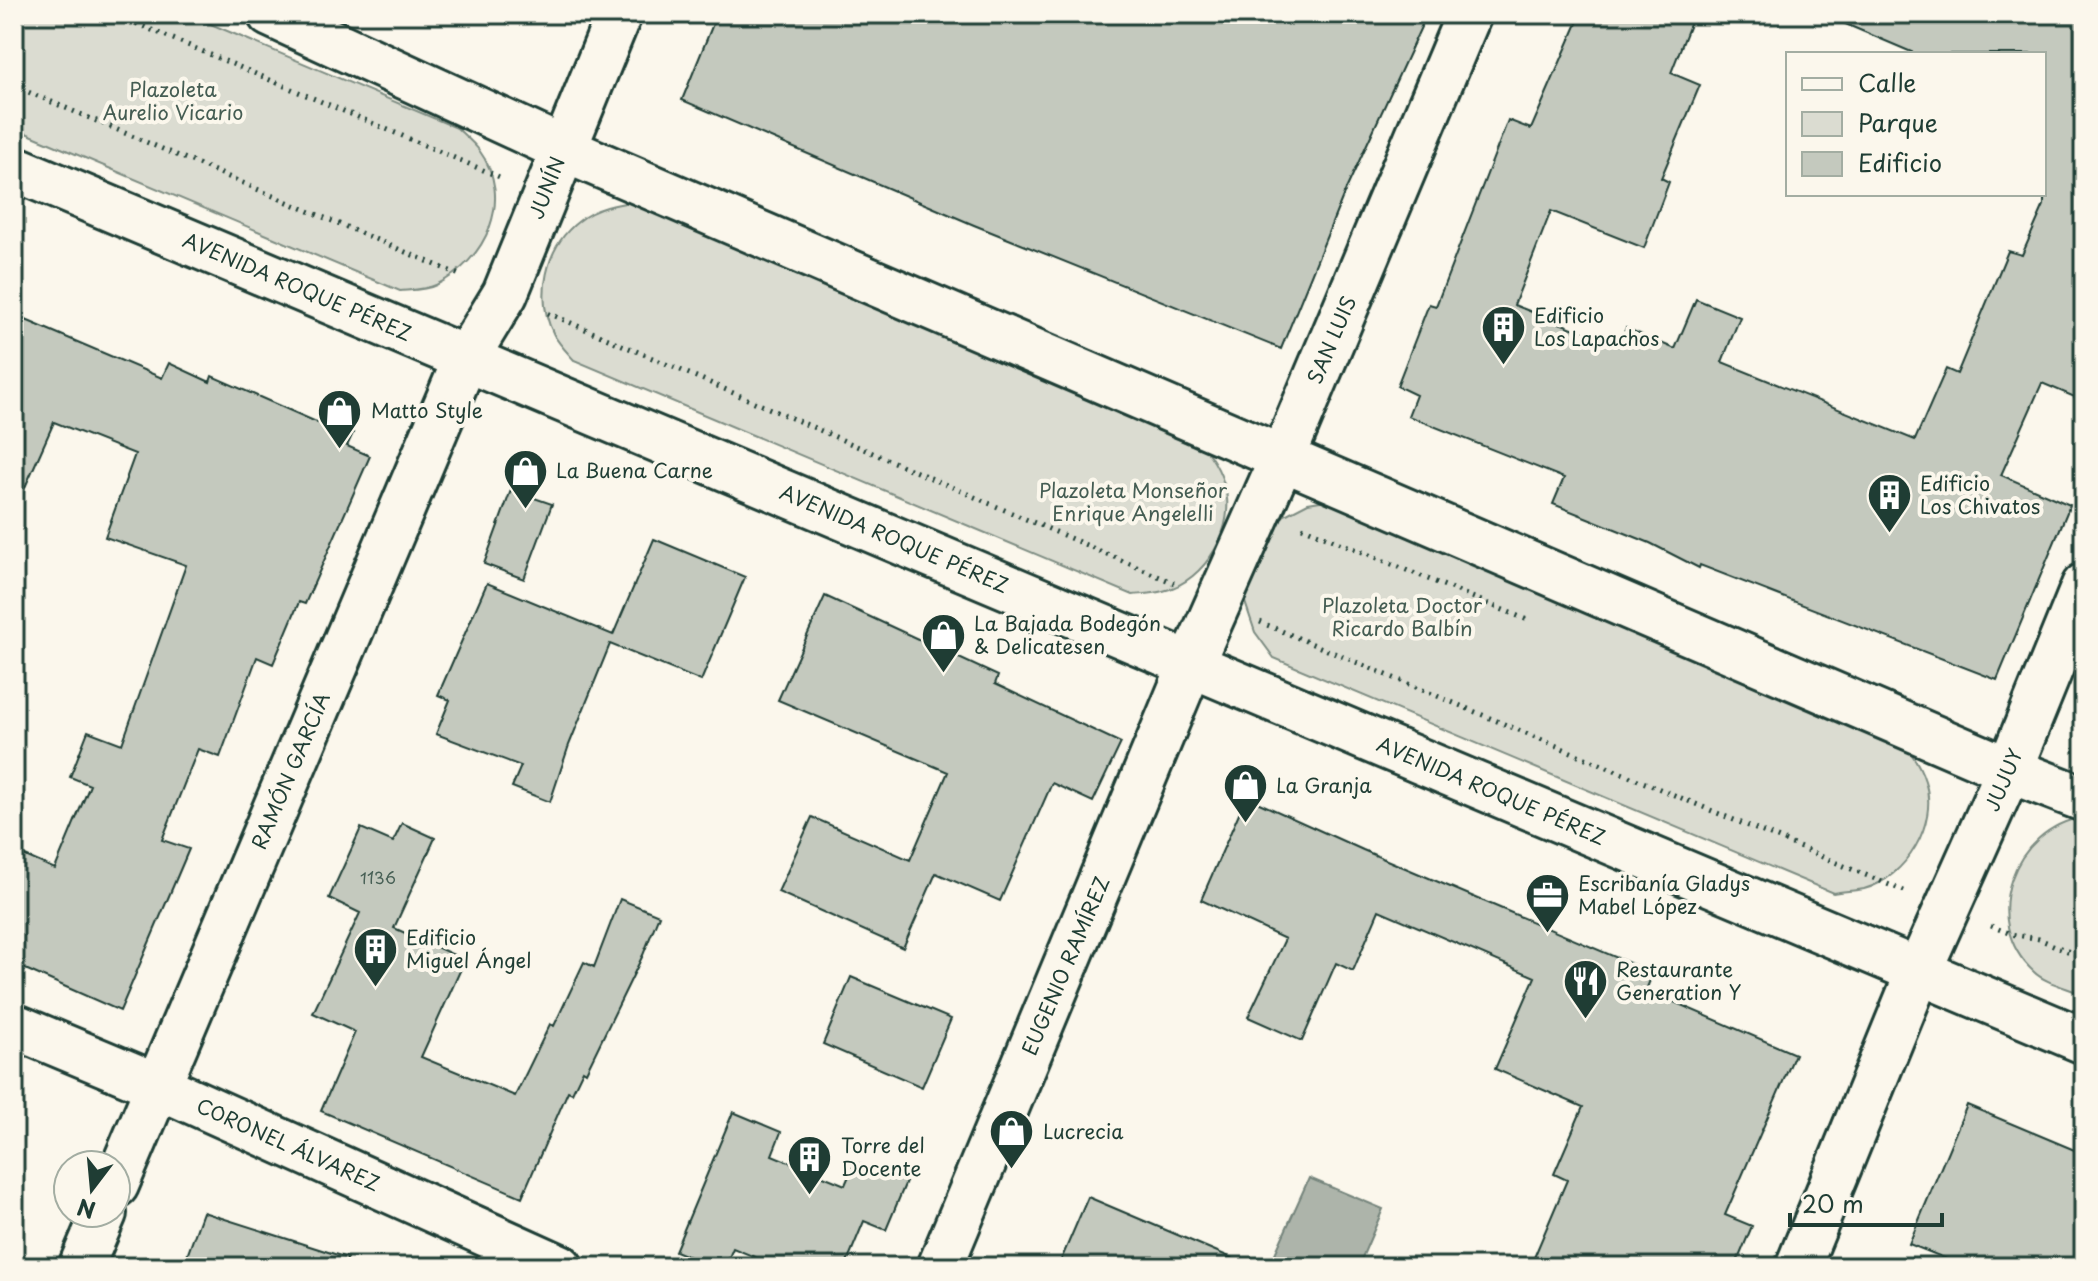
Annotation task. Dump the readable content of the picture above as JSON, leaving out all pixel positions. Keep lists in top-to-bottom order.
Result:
{
  "streets": {
    "main road": [
      "JUNÍN",
      "AVENIDA ROQUE PÉREZ",
      "SAN LUIS",
      "RAMÓN GARCÍA",
      "JUJUY",
      "EUGENIO RAMÍREZ",
      "CORONEL ÁLVAREZ"
    ]
  },
  "crossings": [
    ["JUNÍN", "AVENIDA ROQUE PÉREZ"],
    ["JUNÍN", "RAMÓN GARCÍA"],
    ["AVENIDA ROQUE PÉREZ", "SAN LUIS"],
    ["AVENIDA ROQUE PÉREZ", "RAMÓN GARCÍA"],
    ["AVENIDA ROQUE PÉREZ", "JUJUY"],
    ["AVENIDA ROQUE PÉREZ", "EUGENIO RAMÍREZ"],
    ["SAN LUIS", "EUGENIO RAMÍREZ"],
    ["RAMÓN GARCÍA", "CORONEL ÁLVAREZ"]
  ],
  "parks": ["Plazoleta Aurelio Vicario", "Plazoleta Monseñor Enrique Angelelli", "Plazoleta Doctor Ricardo Balbín"],
  "places": {
    "building": [
      "Edificio Los Lapachos",
      "Edificio Los Chivatos",
      "Edificio Miguel Ángel",
      "Torre del Docente"
    ],
    "shop": [
      "Matto Style",
      "La Buena Carne",
      "La Bajada Bodegón & Delicatesen",
      "La Granja",
      "Lucrecia"
    ],
    "office": ["Escribanía Gladys Mabel López"],
    "restaurant": ["Restaurante Generation Y"]
  },
  "house_numbers": ["1136"],
  "legend": ["Calle", "Parque", "Edificio"],
  "scale_bar": "20 m",
  "north": "bottom"
}
